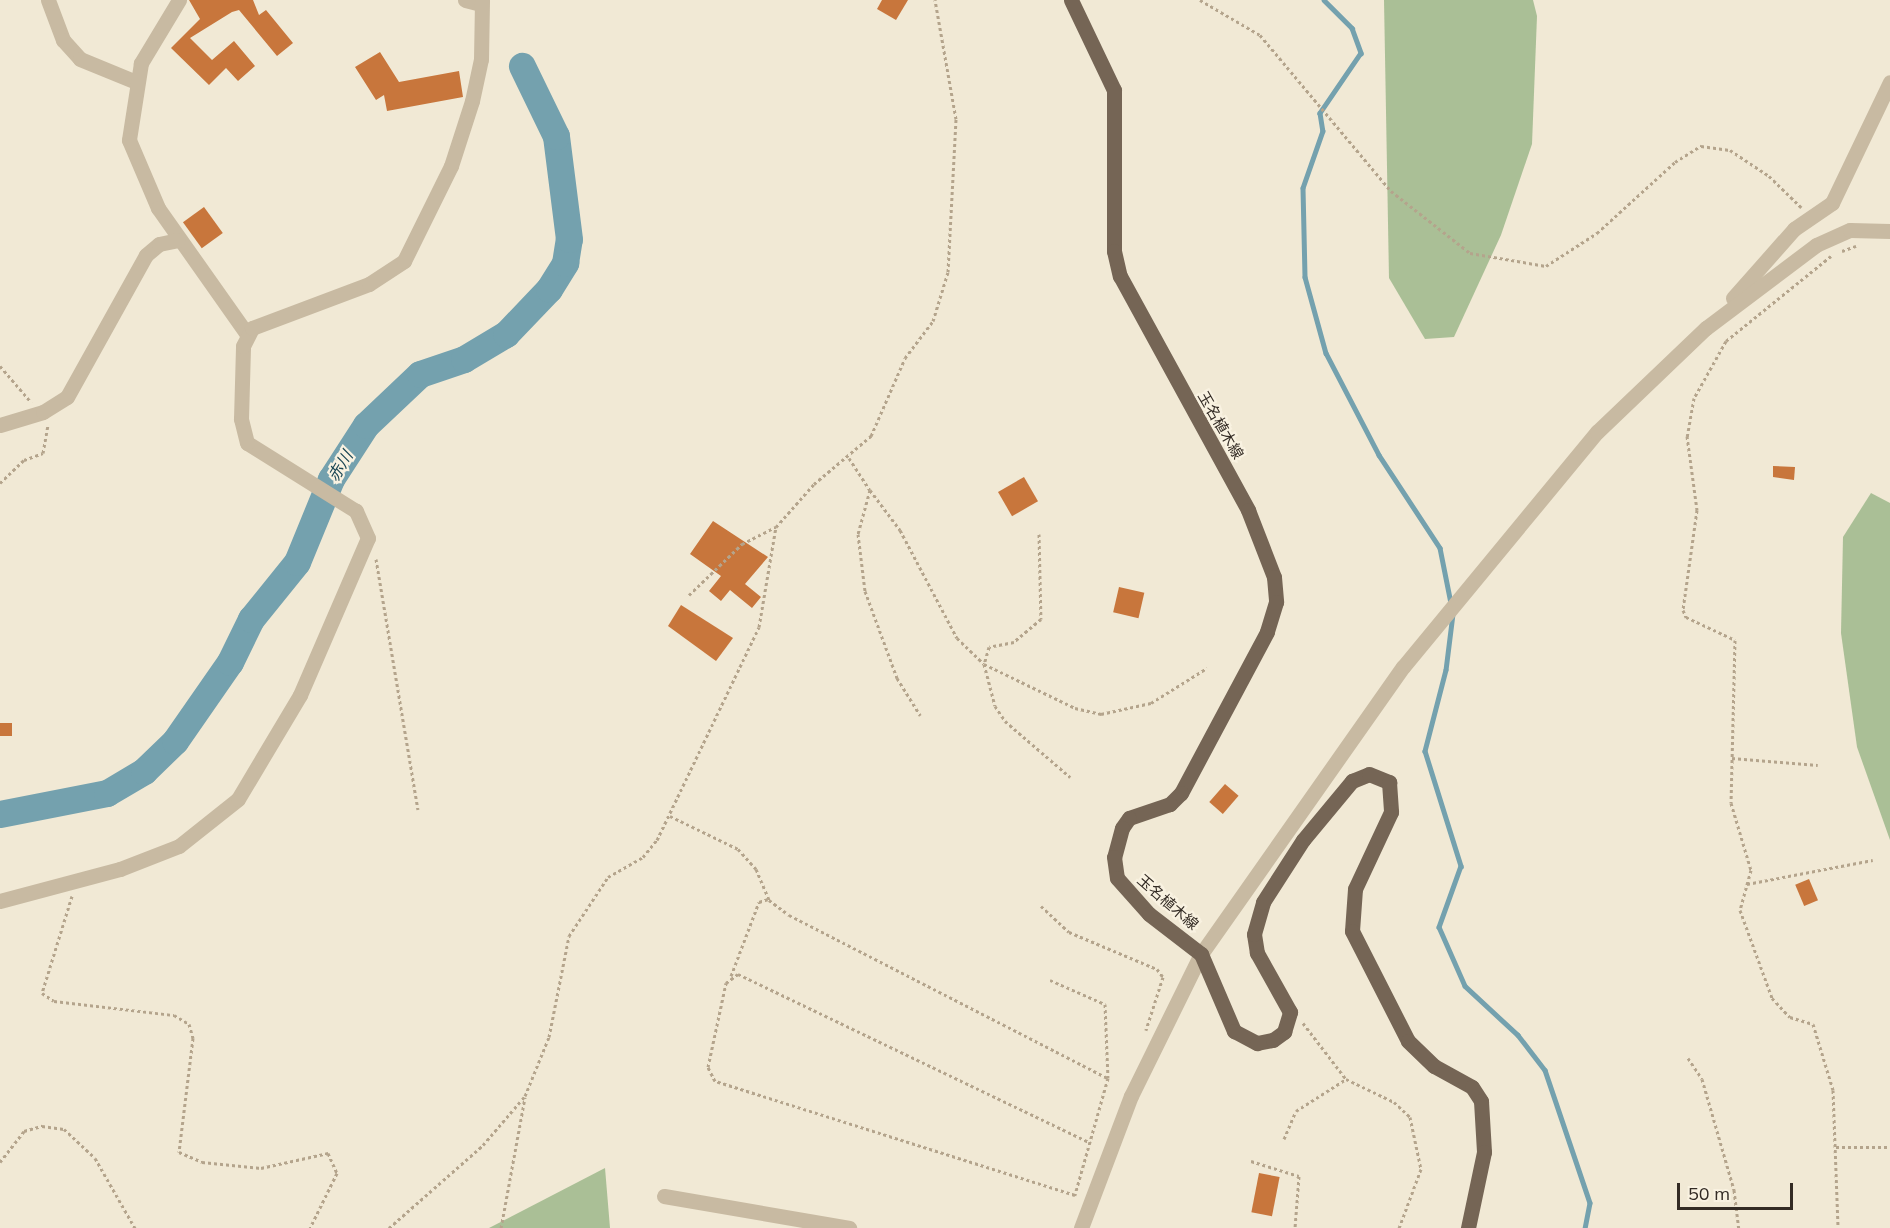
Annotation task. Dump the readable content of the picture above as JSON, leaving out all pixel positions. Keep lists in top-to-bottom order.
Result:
{
  "streets": {
    "main road": ["玉名植木線"]
  },
  "water": ["赤川"],
  "scale_bar": "50 m"
}
